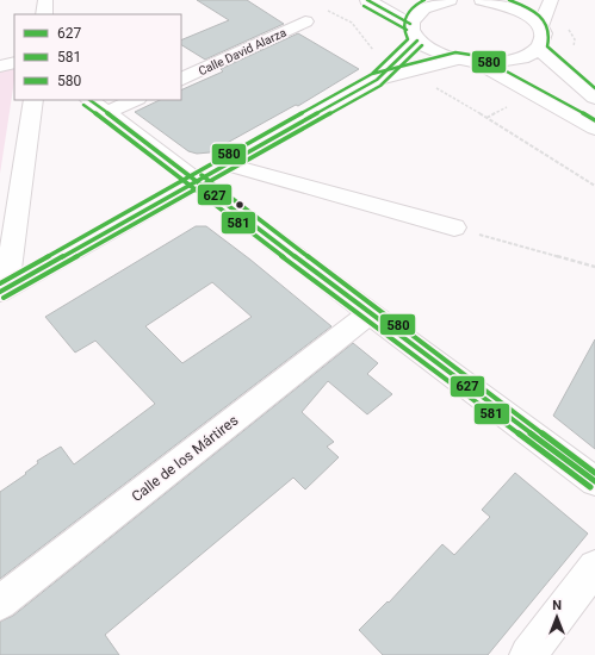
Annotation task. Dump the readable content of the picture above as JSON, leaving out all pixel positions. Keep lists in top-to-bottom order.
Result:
{
  "streets": {
    "main road": ["Calle David Alarza", "Calle de los Mártires"]
  },
  "lines": ["transit line 627", "transit line 580", "transit line 581"],
  "legend": ["627", "581", "580"],
  "north": "top"
}
